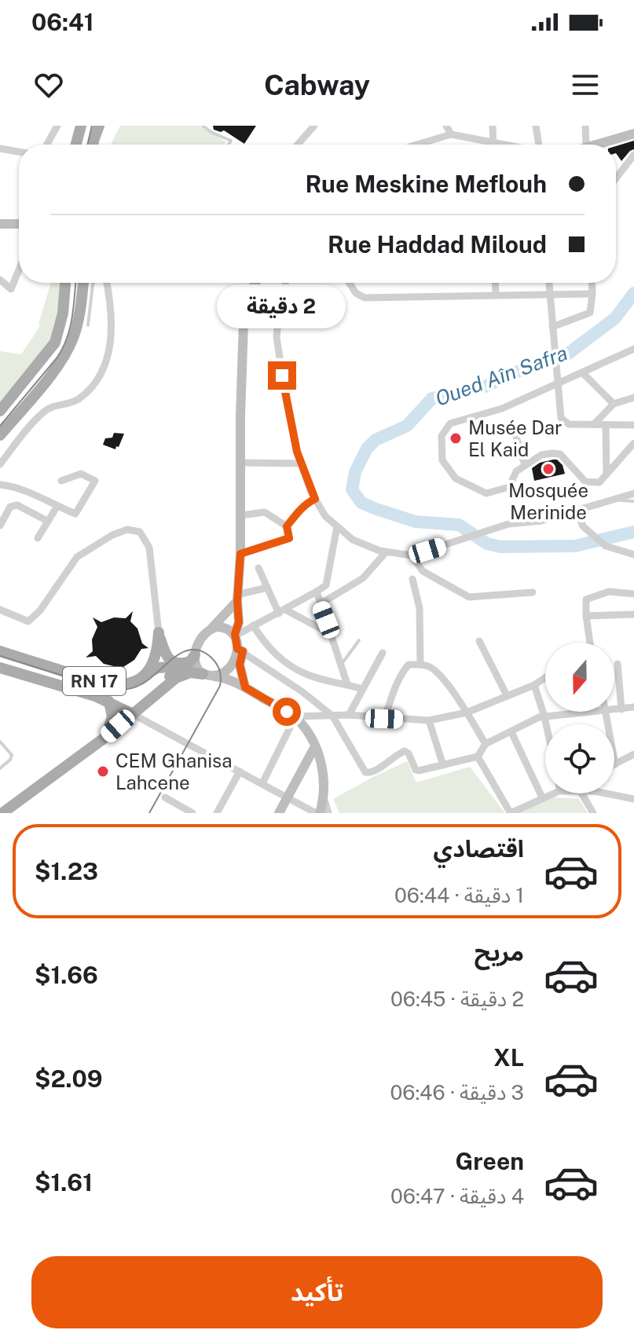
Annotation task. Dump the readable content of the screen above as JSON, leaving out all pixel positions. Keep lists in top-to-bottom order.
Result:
{
  "streets": {
    "main road": ["RN 17"]
  },
  "water": ["Oued Aîn Safra"],
  "places": ["Musée Dar El Kaid", "Mosquée Merinide", "CEM Ghanisa Lahcene"],
  "north": "bottom",
  "page": {
    "status": "06:41",
    "header": "Cabway",
    "banner": ["Rue Meskine Meflouh", "Rue Haddad Miloud"],
    "bubble": "2 دقيقة",
    "list": [
      {
        "name": "اقتصادي",
        "note": "1 دقيقة · 06:44",
        "value": "$1.23"
      },
      {
        "name": "مريح",
        "note": "2 دقيقة · 06:45",
        "value": "$1.66"
      },
      {
        "name": "XL",
        "note": "3 دقيقة · 06:46",
        "value": "$2.09"
      },
      {
        "name": "Green",
        "note": "4 دقيقة · 06:47",
        "value": "$1.61"
      }
    ],
    "buttons": "تأكيد"
  }
}
